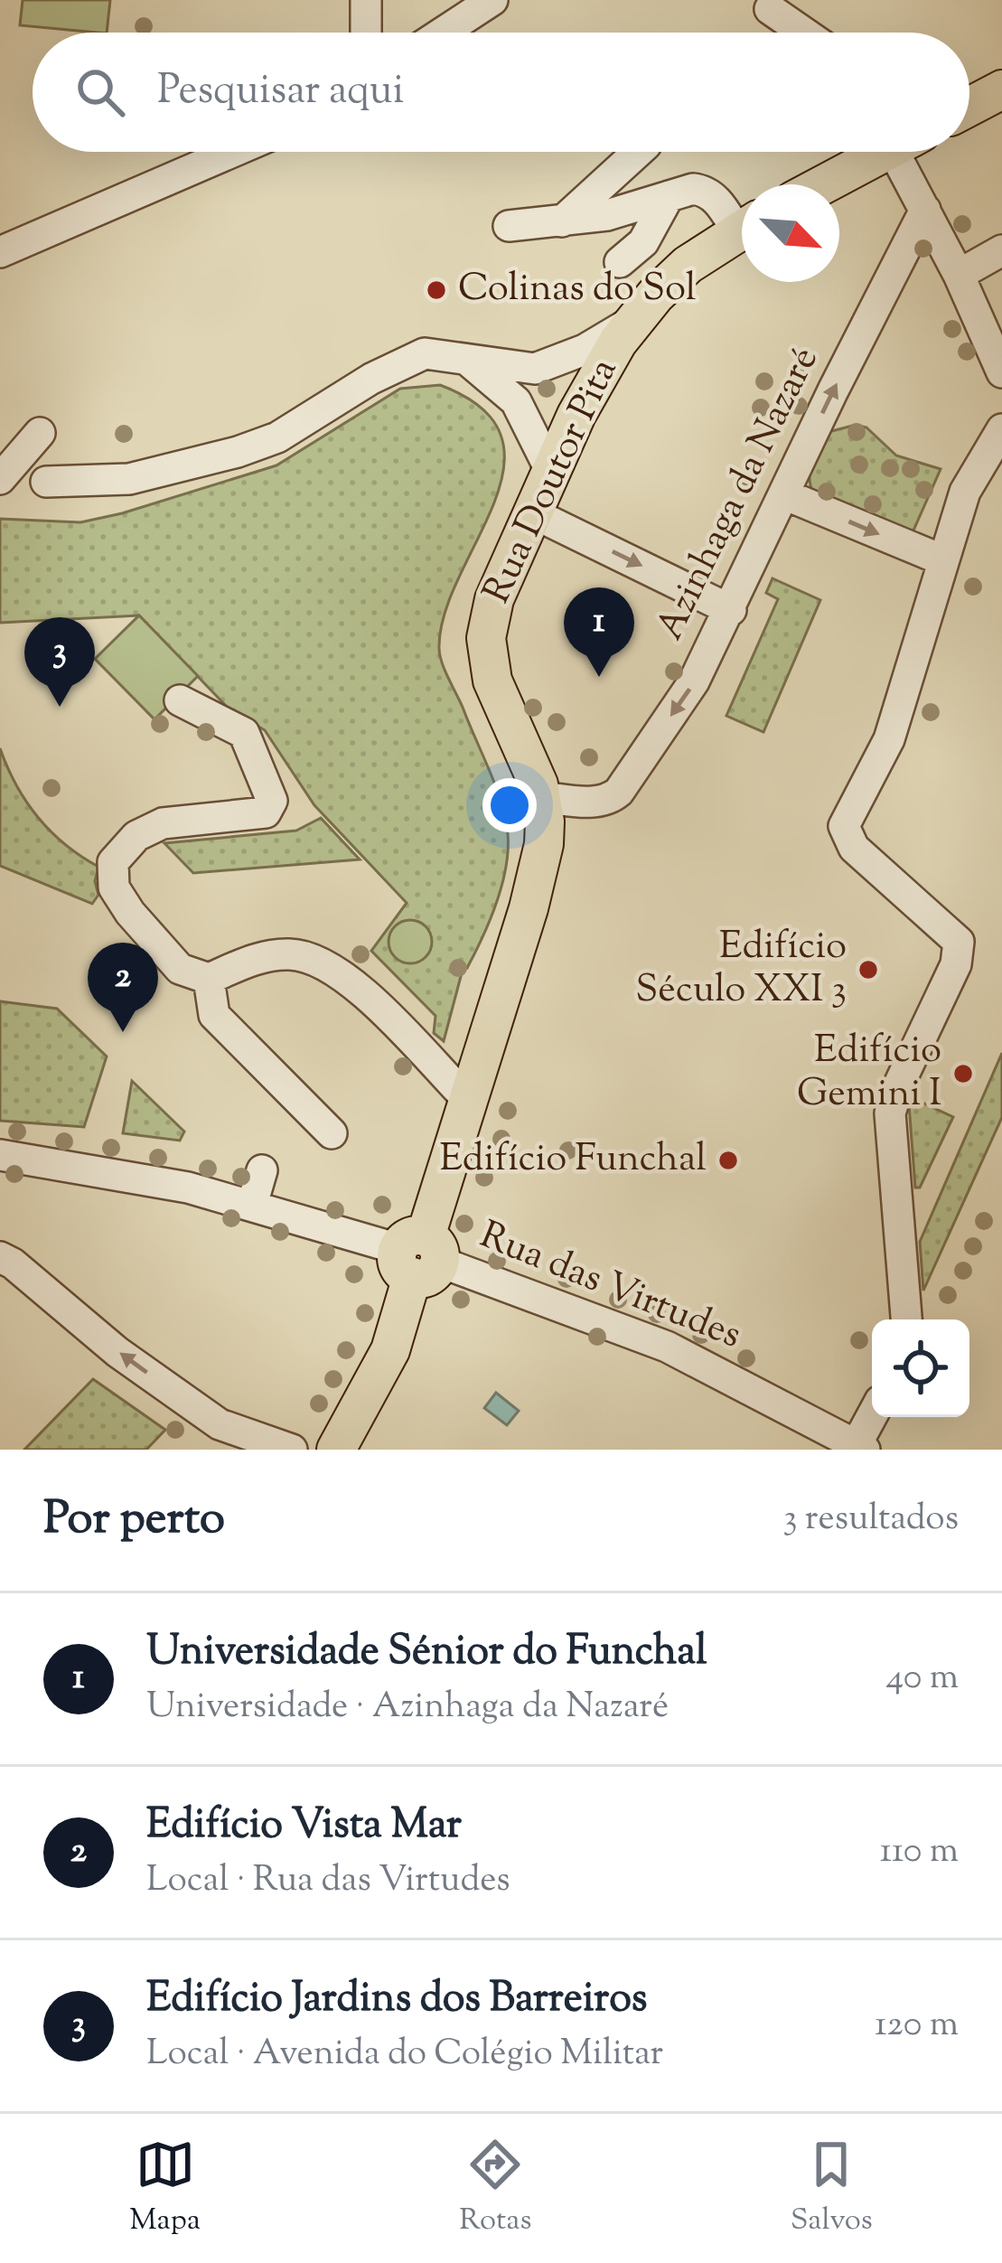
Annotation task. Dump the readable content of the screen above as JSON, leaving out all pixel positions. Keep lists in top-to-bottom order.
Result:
{
  "streets": {
    "main road": ["Rua Doutor Pita"],
    "street": ["Azinhaga da Nazaré", "Rua das Virtudes"]
  },
  "crossings": [
    ["Rua Doutor Pita", "Azinhaga da Nazaré"],
    ["Rua Doutor Pita", "Rua das Virtudes"]
  ],
  "places": [
    "Colinas do Sol",
    "Edifício Século XXI 3",
    "Edifício Gemini I",
    "Edifício Funchal"
  ],
  "north": "bottom right",
  "page": {
    "search": "Pesquisar aqui",
    "pins": ["1", "3", "2"],
    "heading": ["Por perto", "3 resultados"],
    "list": [
      {
        "mark": "1",
        "name": "Universidade Sénior do Funchal",
        "note": "Universidade · Azinhaga da Nazaré",
        "value": "40 m"
      },
      {
        "mark": "2",
        "name": "Edifício Vista Mar",
        "note": "Local · Rua das Virtudes",
        "value": "110 m"
      },
      {
        "mark": "3",
        "name": "Edifício Jardins dos Barreiros",
        "note": "Local · Avenida do Colégio Militar",
        "value": "120 m"
      }
    ],
    "nav": ["Mapa", "Rotas", "Salvos"]
  }
}
